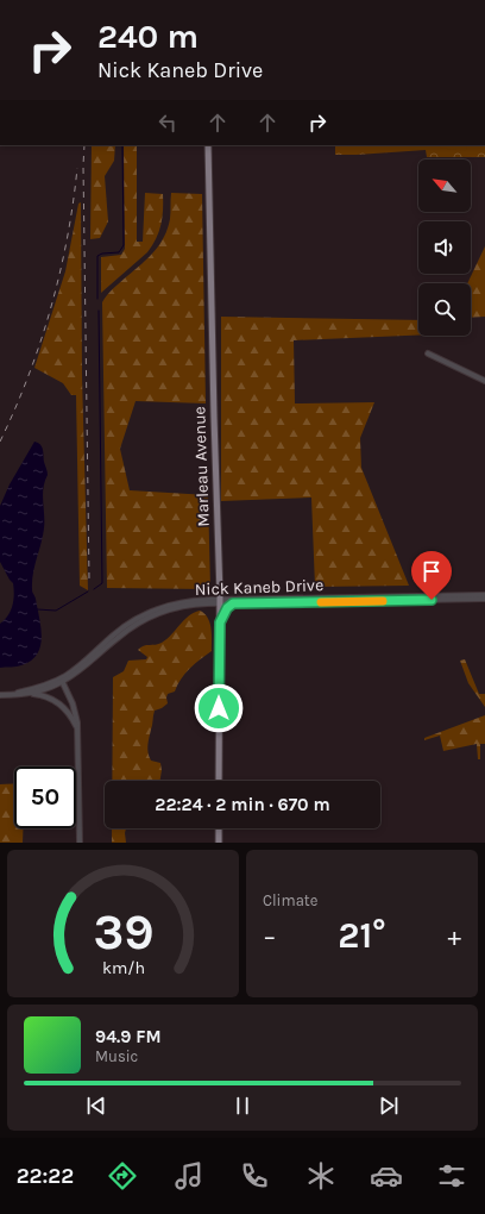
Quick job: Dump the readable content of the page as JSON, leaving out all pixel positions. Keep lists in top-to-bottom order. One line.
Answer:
{"streets":{"main road":["Marleau Avenue"],"street":["Nick Kaneb Drive"]},"crossings":[["Marleau Avenue","Nick Kaneb Drive"]],"north":"top left","page":{"turn":["240 m","Nick Kaneb Drive"],"limit":"50","trip":"22:24 · 2 min · 670 m","tile":"Climate","heat":["−","21°","+"],"song":["94.9 FM","Music"],"tabs":"22:22","gauge":["39","km/h"]}}
